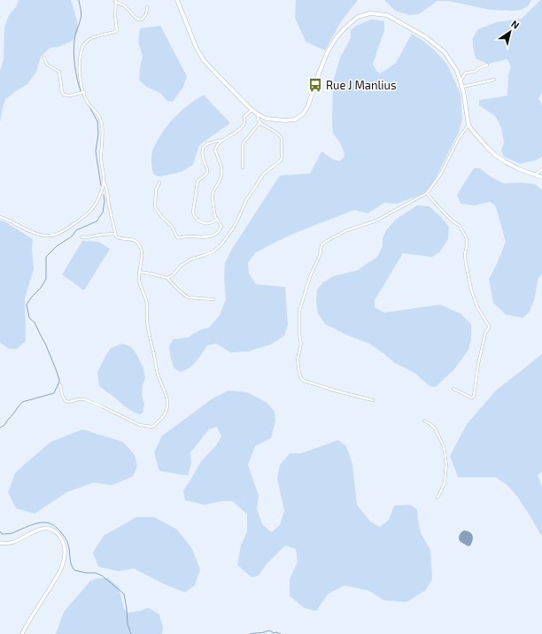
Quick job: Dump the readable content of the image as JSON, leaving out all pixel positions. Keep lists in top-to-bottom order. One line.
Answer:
{"places":{"bus stop":["Rue J Manlius"]},"north":"top right"}
